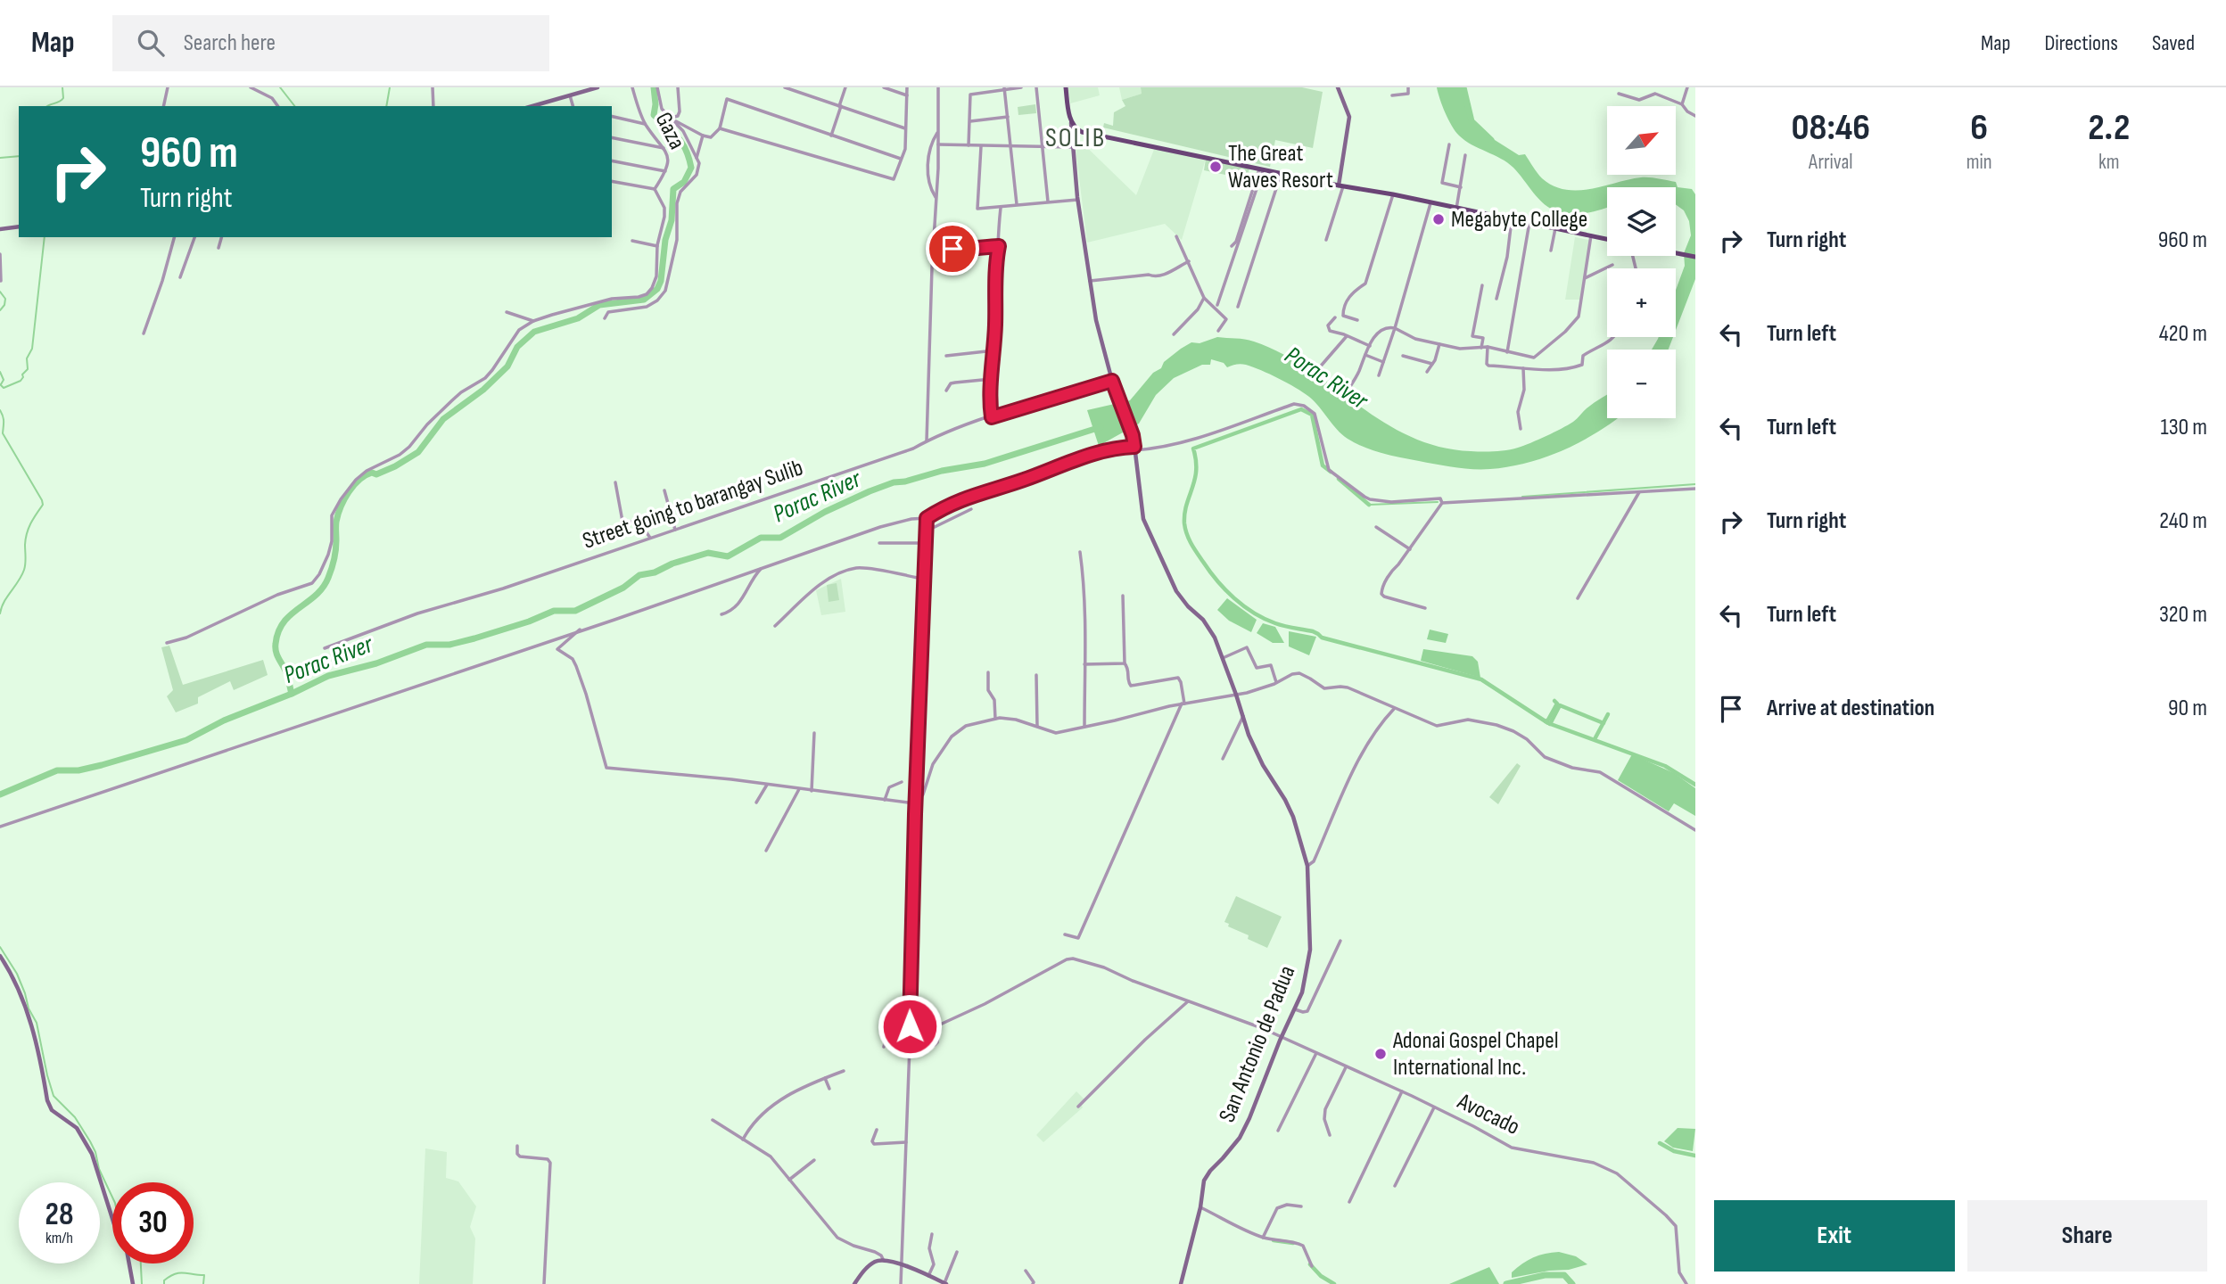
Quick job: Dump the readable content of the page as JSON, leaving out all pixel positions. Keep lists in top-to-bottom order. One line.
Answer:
{"streets":{"street":["Gaza","Street going to barangay Sulib","San Antonio de Padua","Avocado"]},"crossings":[["Street going to barangay Sulib","San Antonio de Padua"],["San Antonio de Padua","Avocado"]],"districts":["SOLIB"],"water":["Porac River"],"places":["The Great Waves Resort","Megabyte College","Adonai Gospel Chapel International Inc."],"north":"top right","page":{"header":"Map","search":"Search here","nav":["Map","Directions","Saved"],"eta":["08:46","Arrival","6","min","2.2","km"],"map_buttons":["+","−"],"turn":["960 m","Turn right"],"list":[{"name":"Turn right","value":"960 m"},{"name":"Turn left","value":"420 m"},{"name":"Turn left","value":"130 m"},{"name":"Turn right","value":"240 m"},{"name":"Turn left","value":"320 m"},{"name":"Arrive at destination","value":"90 m"}],"speed":"28 km/h","limit":"30","buttons":["Exit","Share"]}}
